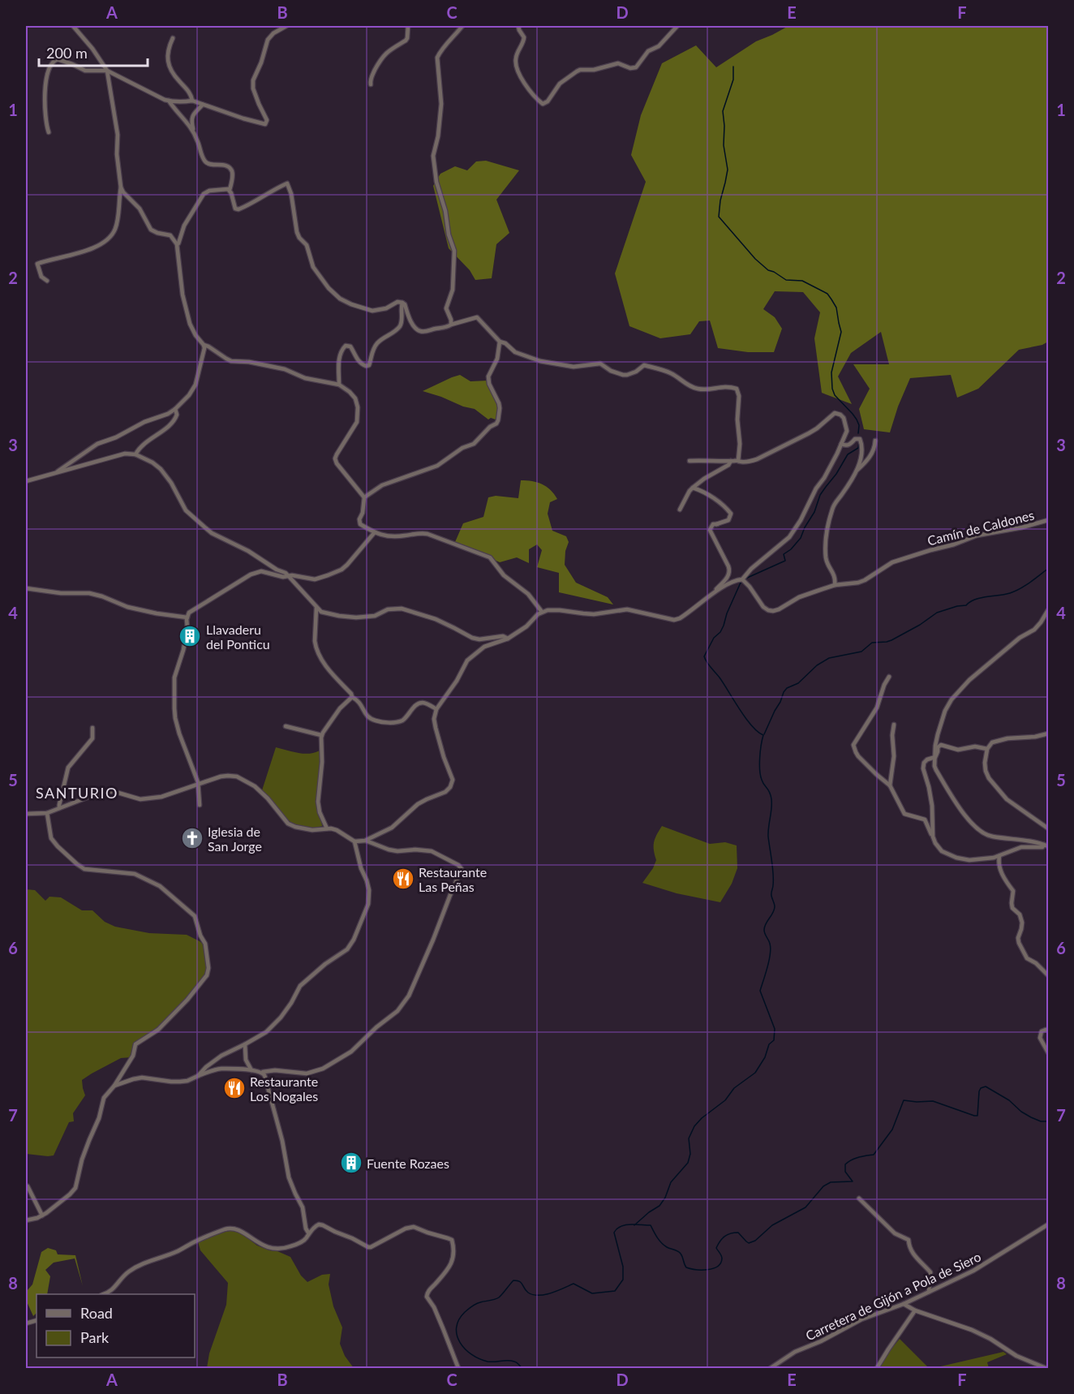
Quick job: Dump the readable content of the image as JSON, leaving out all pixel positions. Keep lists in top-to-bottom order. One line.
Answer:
{"streets":{"street":["Camín de Caldones","Carretera de Gijón a Pola de Siero"]},"districts":["SANTURIO"],"places":{"building":["Llavaderu del Ponticu","Fuente Rozaes"],"church":["Iglesia de San Jorge"],"restaurant":["Restaurante Las Peñas","Restaurante Los Nogales"]},"legend":["Road","Park"],"scale_bar":"200 m","grid":{"columns":["A","B","C","D","E","F"],"rows":["1","2","3","4","5","6","7","8"]}}
